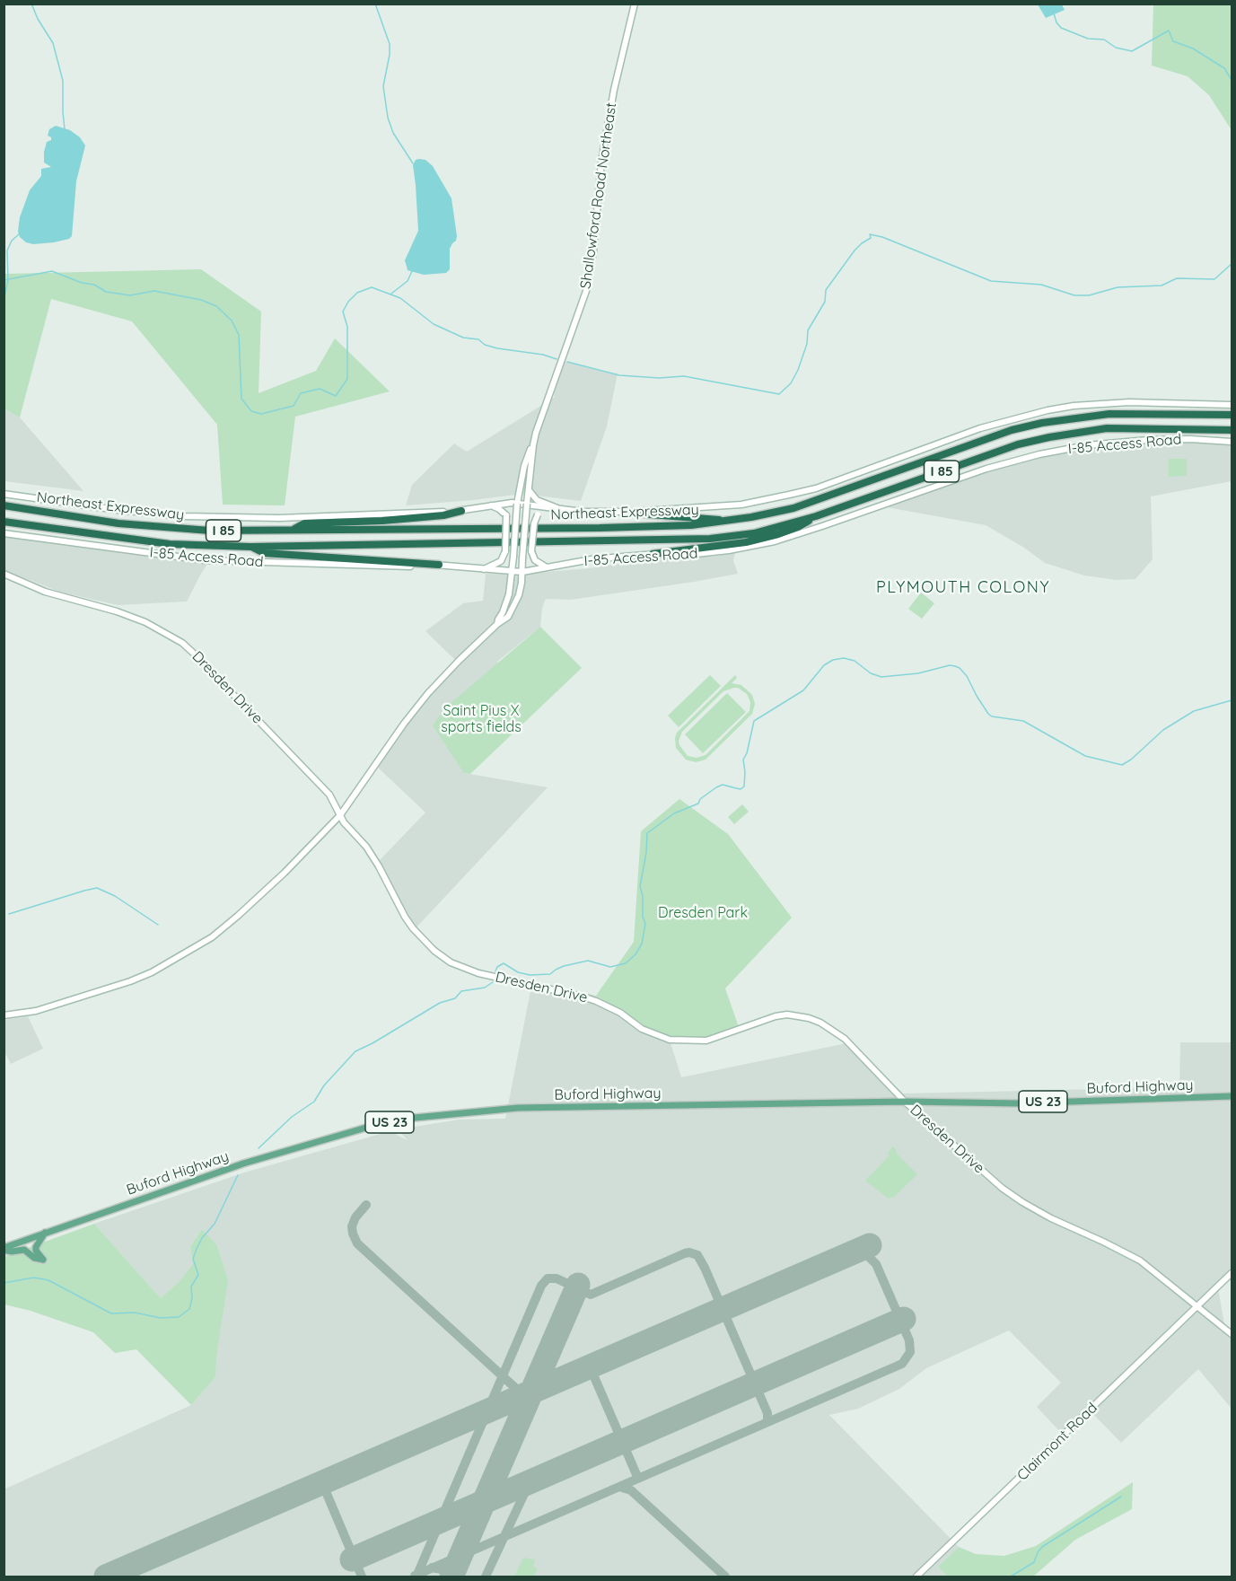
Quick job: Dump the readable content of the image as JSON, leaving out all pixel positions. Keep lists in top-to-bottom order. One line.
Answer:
{"streets":{"highway":["I 85","Northeast Expressway"],"main road":["Shallowford Road Northeast","I-85 Access Road","Dresden Drive","Buford Highway","US 23","Clairmont Road"]},"crossings":[["Shallowford Road Northeast","I-85 Access Road"],["Shallowford Road Northeast","Dresden Drive"],["Dresden Drive","Buford Highway"],["Dresden Drive","Clairmont Road"]],"districts":["PLYMOUTH COLONY"],"parks":["Saint Pius X sports fields","Dresden Park"]}
